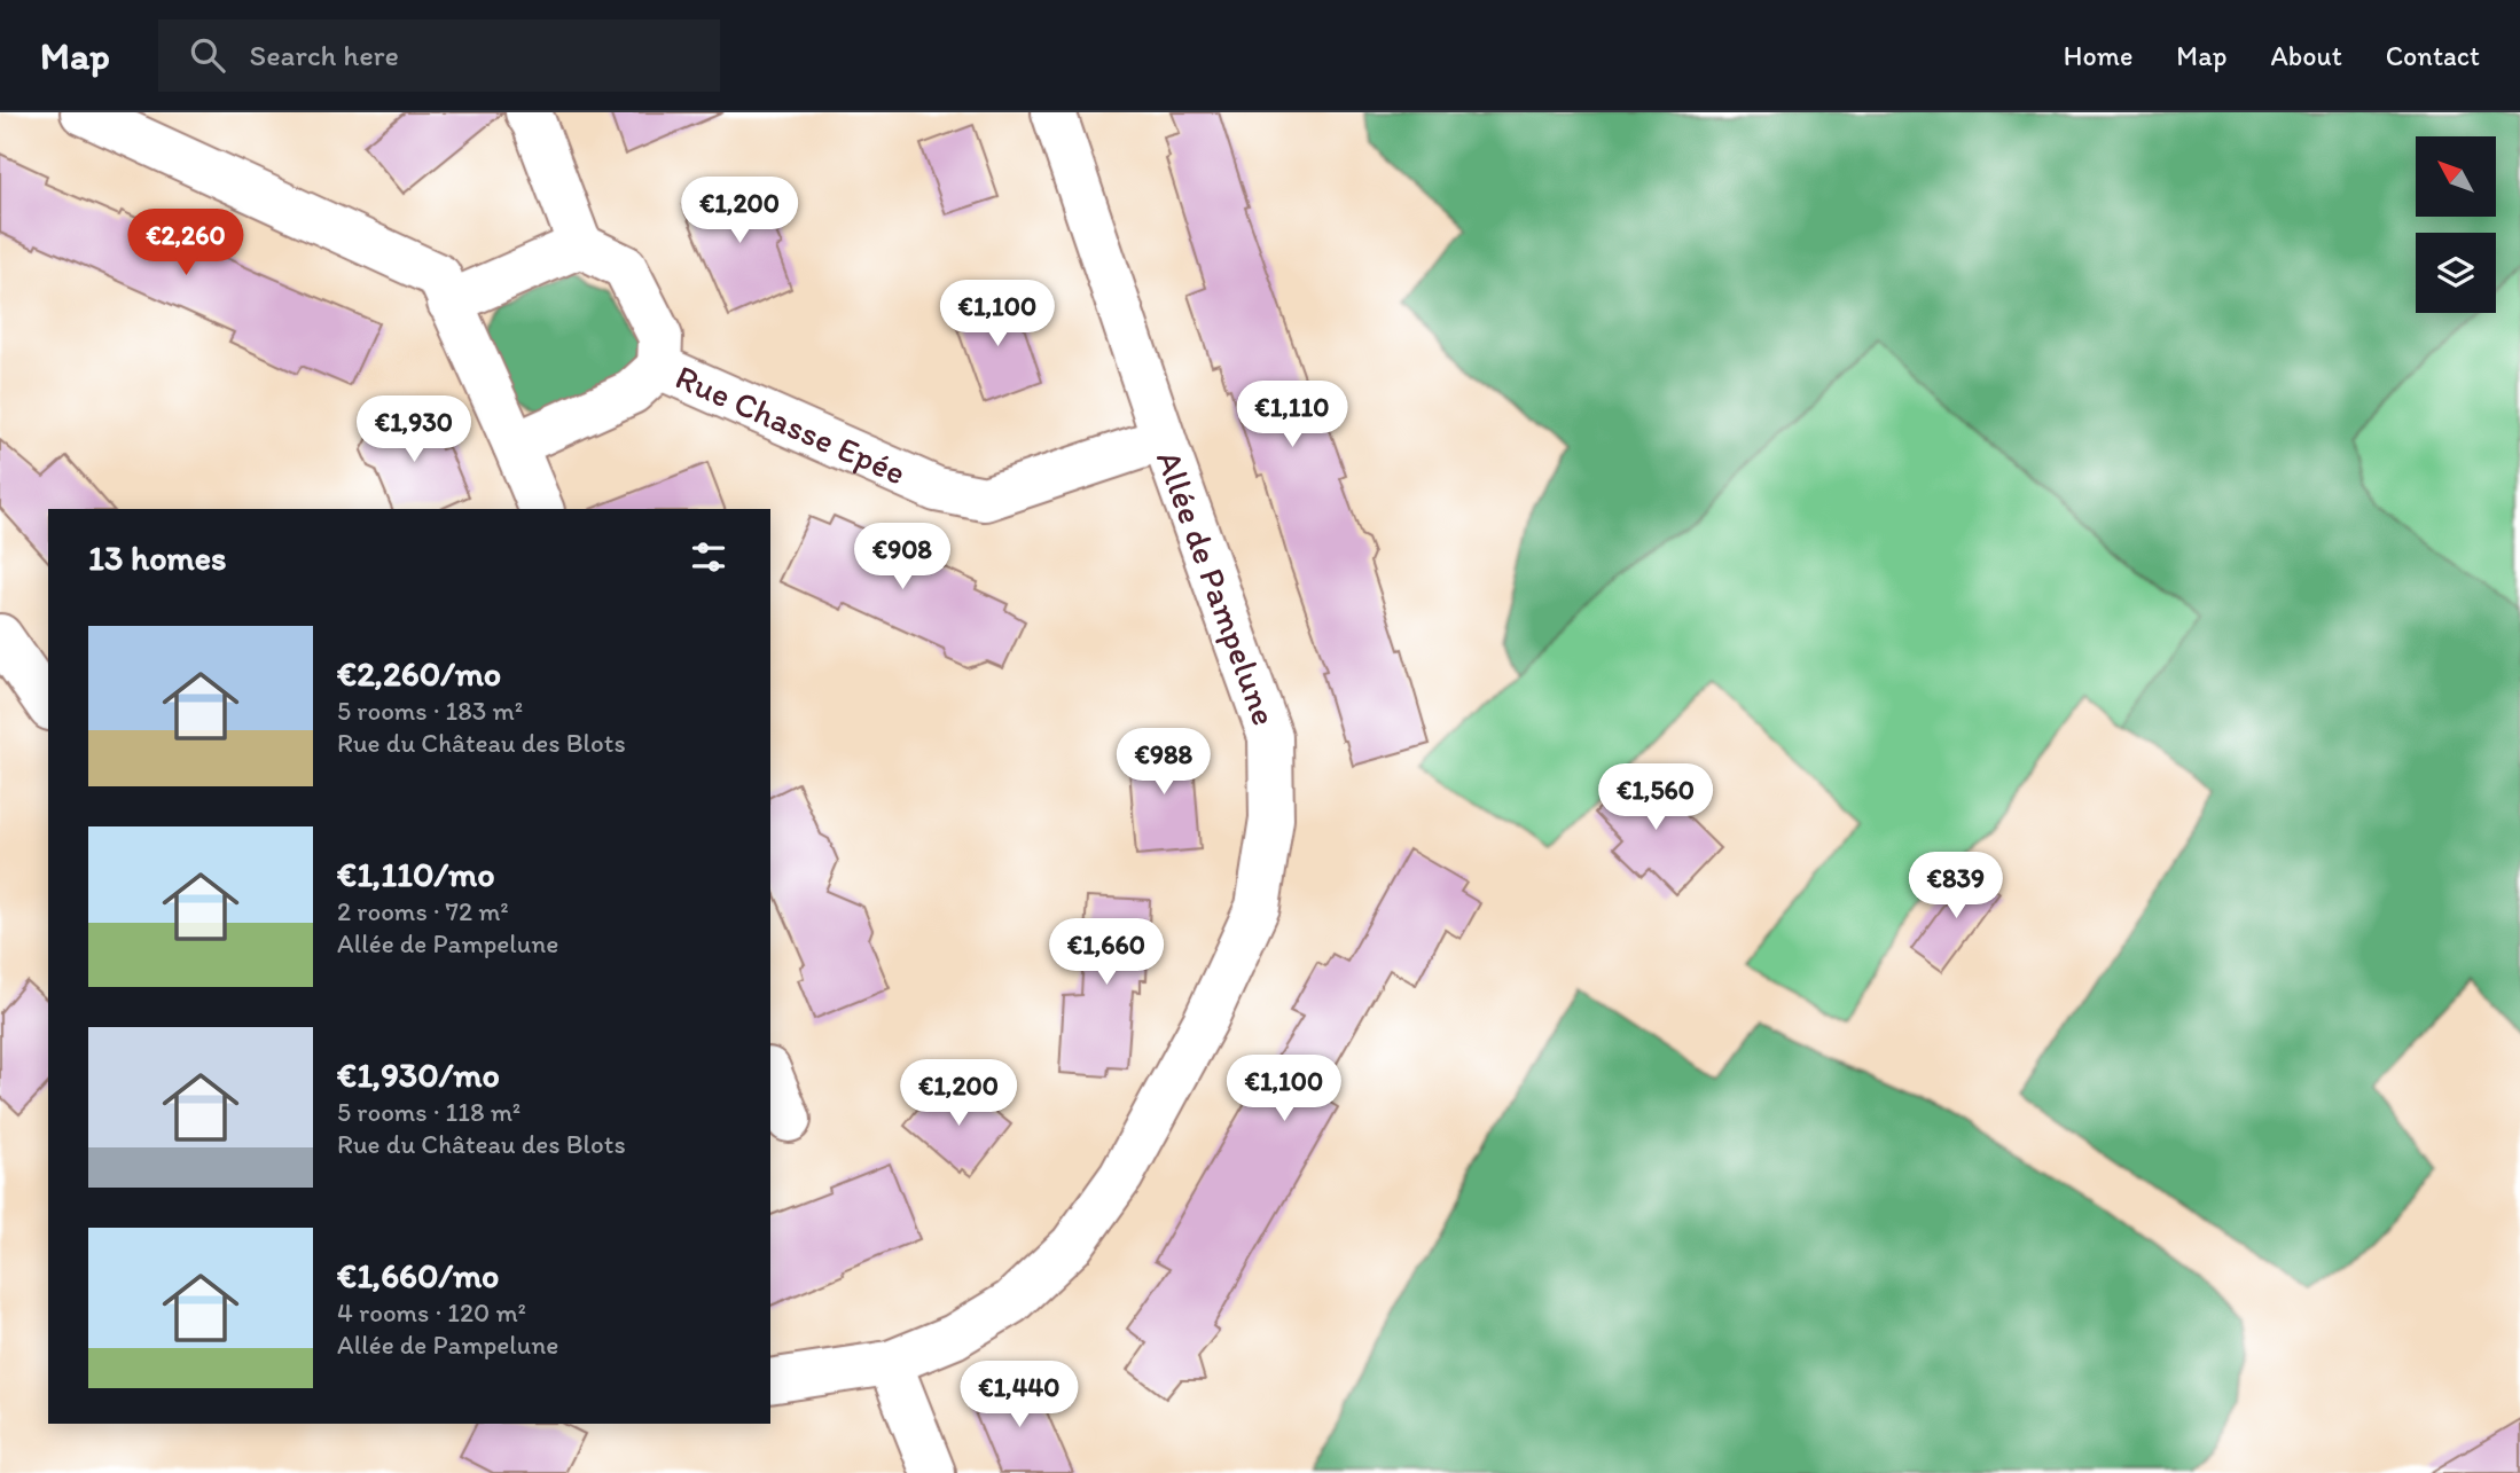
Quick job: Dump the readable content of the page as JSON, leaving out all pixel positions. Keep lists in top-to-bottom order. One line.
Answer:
{"streets":{"street":["Rue Chasse Epée","Allée de Pampelune"]},"crossings":[["Rue Chasse Epée","Allée de Pampelune"]],"north":"top left","page":{"header":"Map","search":"Search here","nav":["Home","Map","About","Contact"],"price":["€1,200","€2,260","€1,100","€1,110","€1,930","€908","€988","€1,560","€839","€1,660","€1,100","€1,200","€1,440"],"heading":"13 homes","list":[{"name":"€2,260/mo","note":"5 rooms · 183 m² · Rue du Château des Blots"},{"name":"€1,110/mo","note":"2 rooms · 72 m² · Allée de Pampelune"},{"name":"€1,930/mo","note":"5 rooms · 118 m² · Rue du Château des Blots"},{"name":"€1,660/mo","note":"4 rooms · 120 m² · Allée de Pampelune"}]}}
